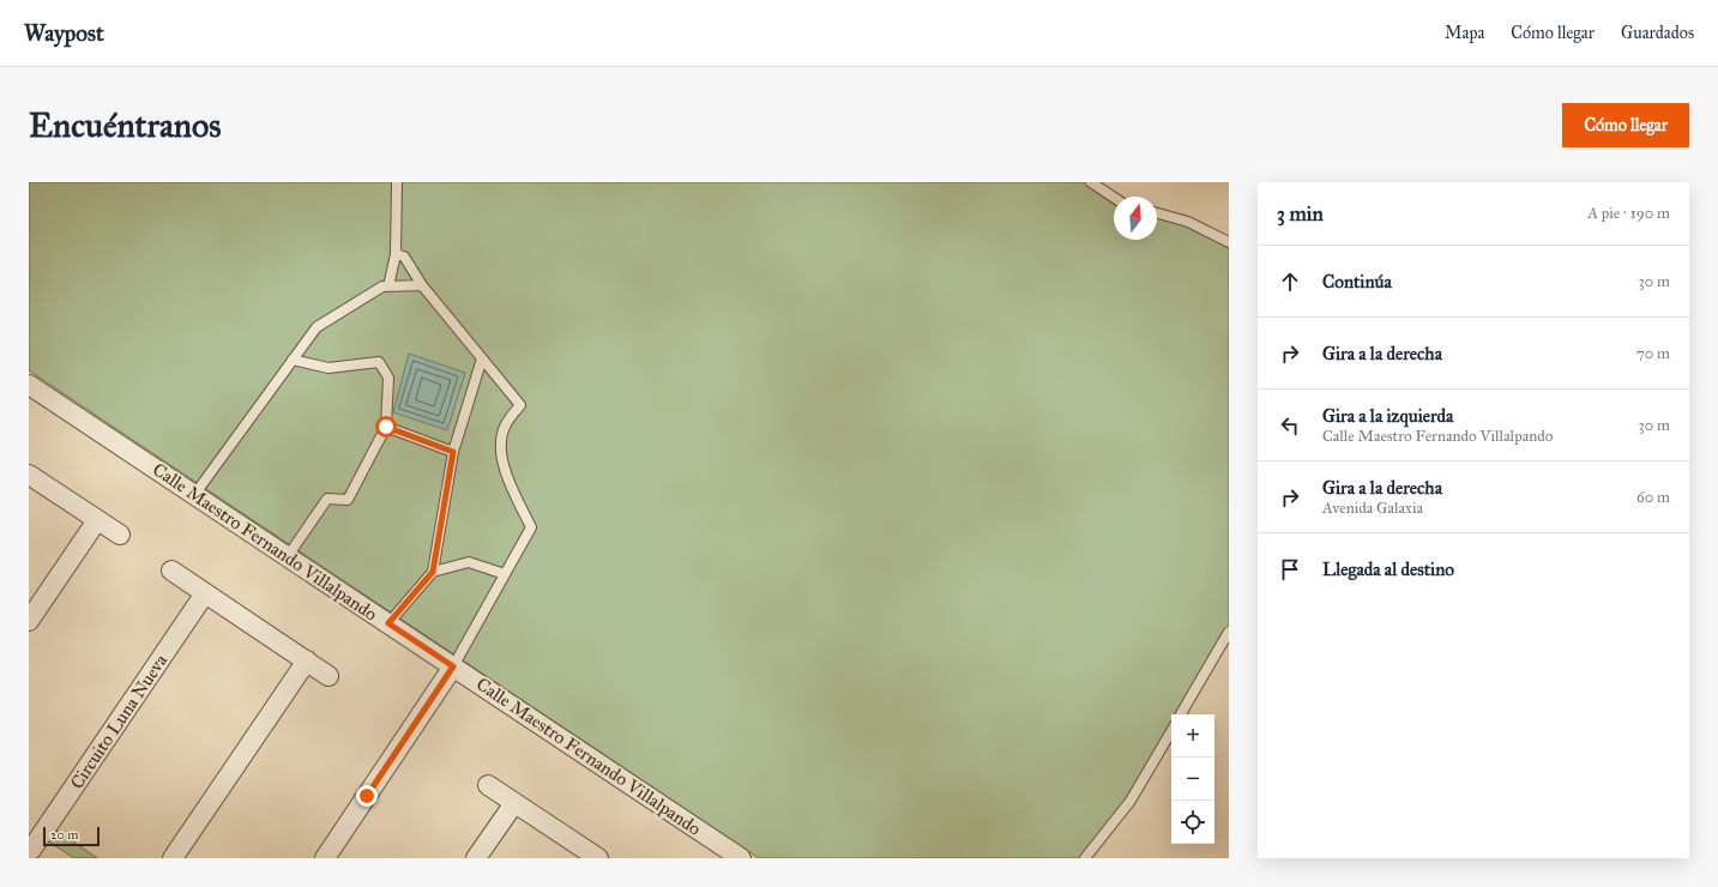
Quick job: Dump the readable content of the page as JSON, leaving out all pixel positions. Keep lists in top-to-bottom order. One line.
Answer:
{"streets":{"street":["Calle Maestro Fernando Villalpando","Circuito Luna Nueva"]},"scale_bar":"20 m","north":"top","page":{"header":"Waypost","nav":["Mapa","Cómo llegar","Guardados"],"buttons":"Cómo llegar","title":"Encuéntranos","heading":["3 min","A pie · 190 m"],"list":[["Continúa","30 m"],["Gira a la derecha","70 m"],["Gira a la izquierda","Calle Maestro Fernando Villalpando","30 m"],["Gira a la derecha","Avenida Galaxia","60 m"],"Llegada al destino"],"map_buttons":["+","−"],"scale":"20 m"}}
